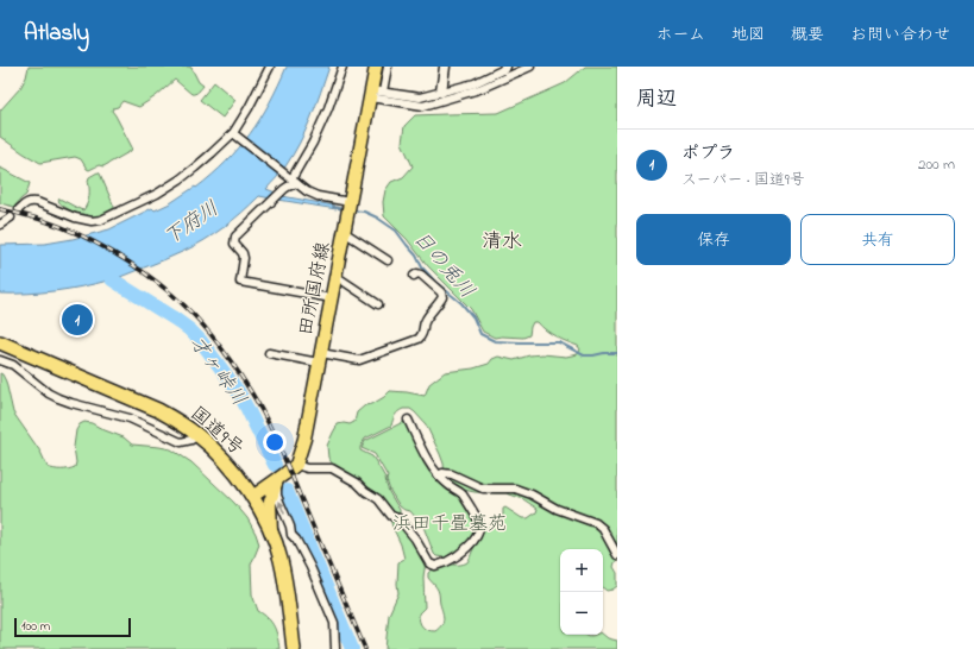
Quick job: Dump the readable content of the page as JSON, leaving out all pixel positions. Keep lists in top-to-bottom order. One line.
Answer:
{"streets":{"highway":["国道9号"],"main road":["田所国府線"]},"districts":["清水"],"water":["下府川","日の兎川","才ヶ峠川"],"parks":["浜田千畳墓苑"],"scale_bar":"100 m","page":{"header":"Atlasly","nav":["ホーム","地図","概要","お問い合わせ"],"heading":"周辺","list":[{"mark":"1","name":"ポプラ","note":"スーパー · 国道9号","value":"200 m"}],"buttons":["保存","共有"],"pins":"1","map_buttons":["+","−"],"scale":"100 m"}}
